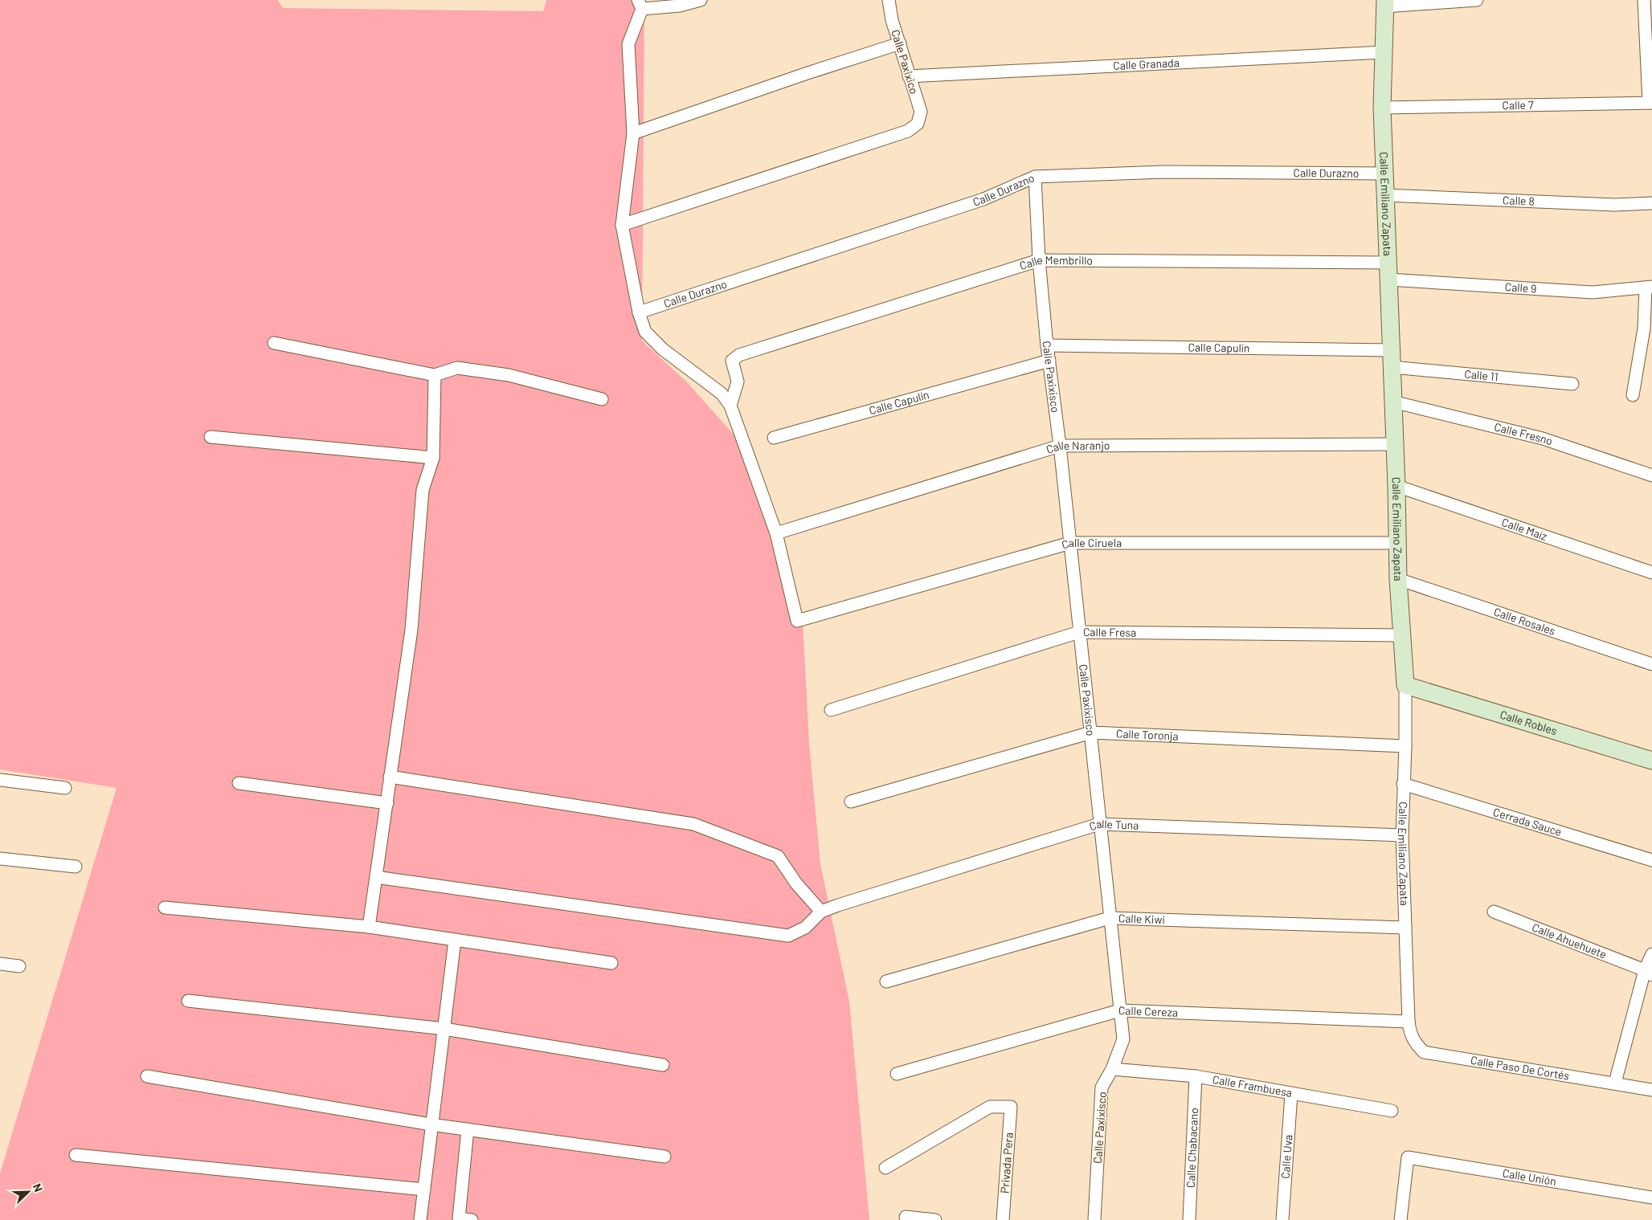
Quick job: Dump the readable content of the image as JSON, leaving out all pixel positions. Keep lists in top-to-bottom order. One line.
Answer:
{"streets":{"main road":["Calle Emiliano Zapata","Calle Robles"],"street":["Calle Paxixico","Calle Granada","Calle 7","Calle Durazno","Calle 8","Calle Membrillo","Calle 9","Calle Capulín","Calle 11","Calle Paxixisco","Calle Fresno","Calle Naranjo","Calle Maíz","Calle Ciruela","Calle Rosales","Calle Fresa","Calle Toronja","Cerrada Sauce","Calle Tuna","Calle Kiwi","Calle Ahuehuete","Calle Cereza","Calle Paso De Cortés","Calle Frambuesa","Calle Chabacano","Calle Uva","Privada Pera","Calle Unión"]},"crossings":[["Calle Paxixico","Calle Granada"],["Calle Granada","Calle Emiliano Zapata"],["Calle 7","Calle Emiliano Zapata"],["Calle Durazno","Calle Emiliano Zapata"],["Calle Durazno","Calle Paxixisco"],["Calle 8","Calle Emiliano Zapata"],["Calle Emiliano Zapata","Calle Membrillo"],["Calle Emiliano Zapata","Calle 9"],["Calle Emiliano Zapata","Calle Capulín"],["Calle Emiliano Zapata","Calle 11"],["Calle Emiliano Zapata","Calle Fresno"],["Calle Emiliano Zapata","Calle Naranjo"],["Calle Emiliano Zapata","Calle Maíz"],["Calle Emiliano Zapata","Calle Ciruela"],["Calle Emiliano Zapata","Calle Rosales"],["Calle Emiliano Zapata","Calle Fresa"],["Calle Emiliano Zapata","Calle Robles"],["Calle Emiliano Zapata","Calle Toronja"],["Calle Emiliano Zapata","Cerrada Sauce"],["Calle Emiliano Zapata","Calle Tuna"],["Calle Emiliano Zapata","Calle Kiwi"],["Calle Emiliano Zapata","Calle Cereza"],["Calle Emiliano Zapata","Calle Paso De Cortés"],["Calle Membrillo","Calle 9"],["Calle Membrillo","Calle Paxixisco"],["Calle Capulín","Calle 11"],["Calle Capulín","Calle Paxixisco"],["Calle Paxixisco","Calle Naranjo"],["Calle Paxixisco","Calle Ciruela"],["Calle Paxixisco","Calle Fresa"],["Calle Paxixisco","Calle Toronja"],["Calle Paxixisco","Calle Tuna"],["Calle Paxixisco","Calle Kiwi"],["Calle Paxixisco","Calle Cereza"],["Calle Paxixisco","Calle Frambuesa"],["Calle Naranjo","Calle Ciruela"],["Calle Frambuesa","Calle Chabacano"],["Calle Frambuesa","Calle Uva"]],"north":"top right"}
